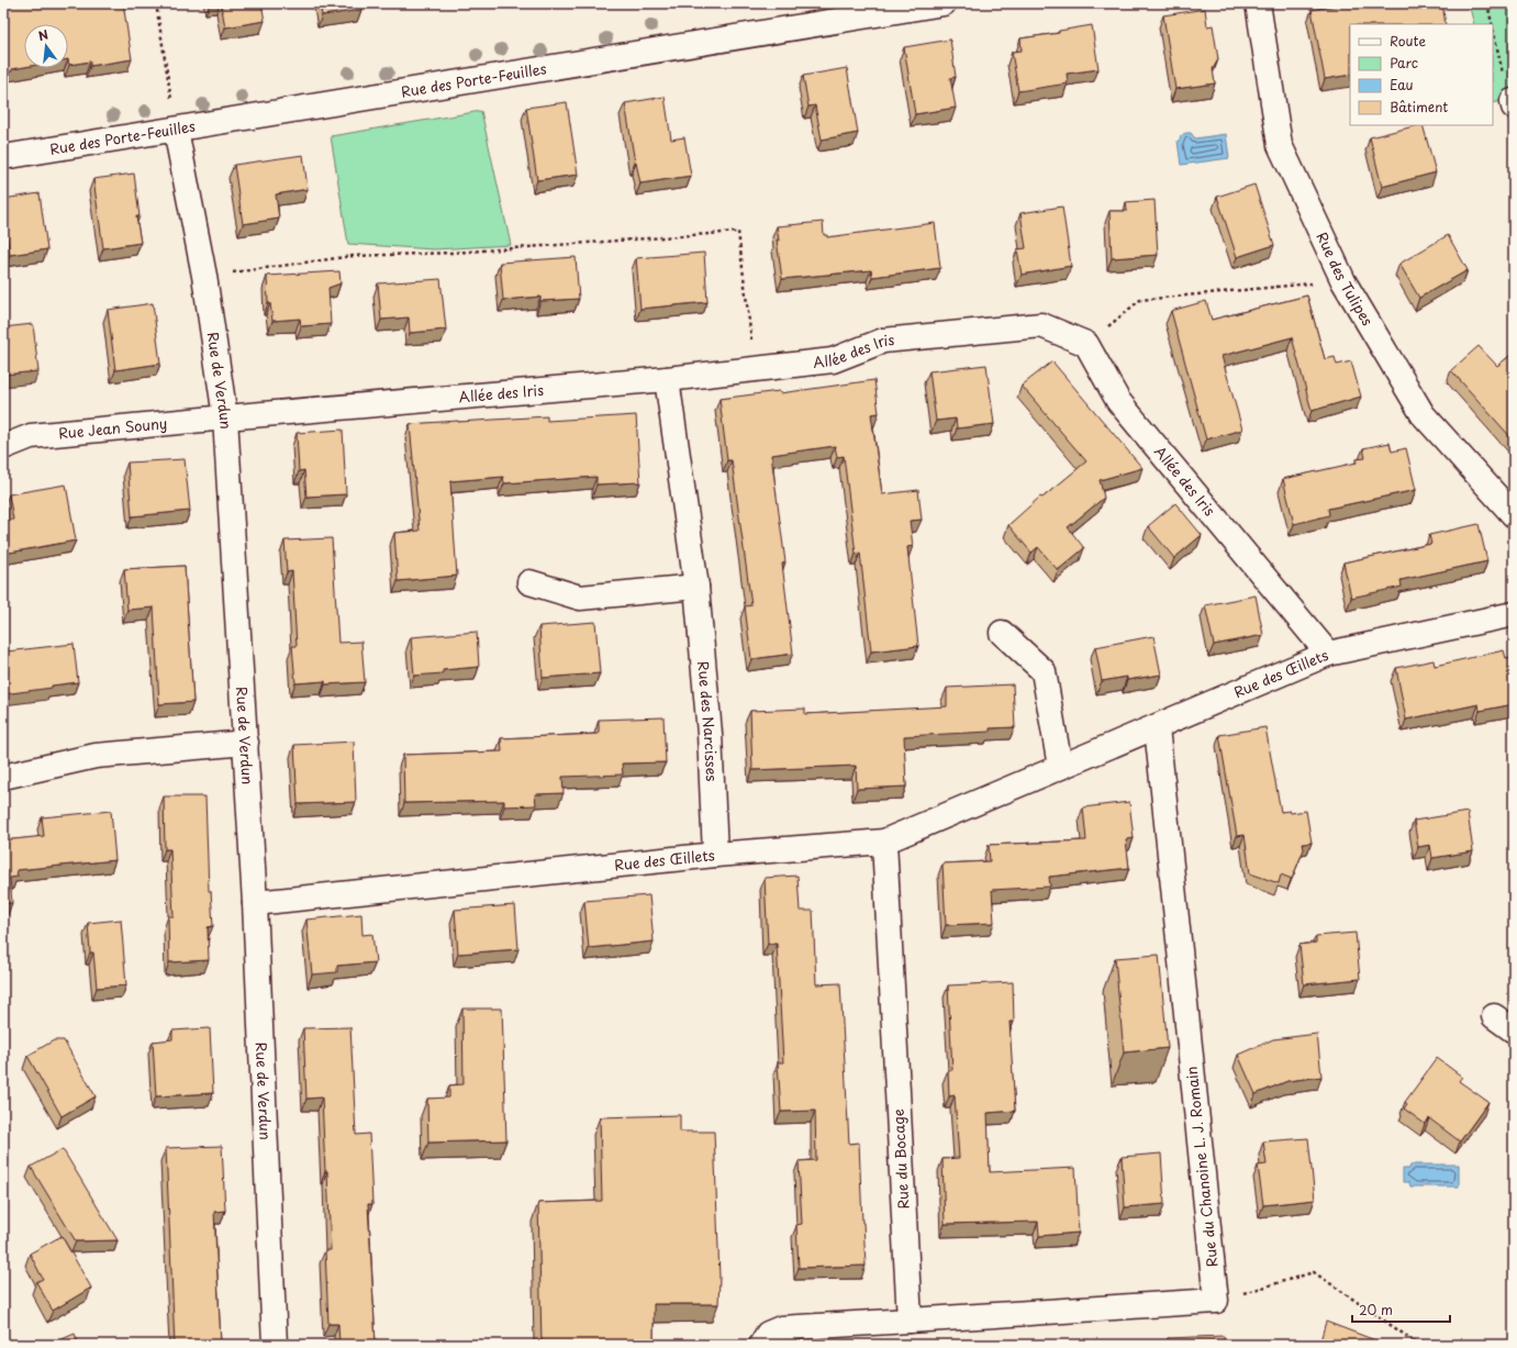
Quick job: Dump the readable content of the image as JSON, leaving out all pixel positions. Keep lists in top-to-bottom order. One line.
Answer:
{"streets":{"street":["Rue des Porte-Feuilles","Rue des Tulipes","Allée des Iris","Rue de Verdun","Rue Jean Souny","Rue des Œillets","Rue des Narcisses","Rue du Bocage","Rue du Chanoine L. J. Romain"]},"crossings":[["Rue des Porte-Feuilles","Rue de Verdun"],["Allée des Iris","Rue de Verdun"],["Allée des Iris","Rue Jean Souny"],["Allée des Iris","Rue des Œillets"],["Allée des Iris","Rue des Narcisses"],["Rue de Verdun","Rue Jean Souny"],["Rue de Verdun","Rue des Œillets"],["Rue des Œillets","Rue des Narcisses"],["Rue des Œillets","Rue du Bocage"],["Rue des Œillets","Rue du Chanoine L. J. Romain"]],"legend":["Route","Parc","Eau","Bâtiment"],"scale_bar":"20 m","north":"top"}
